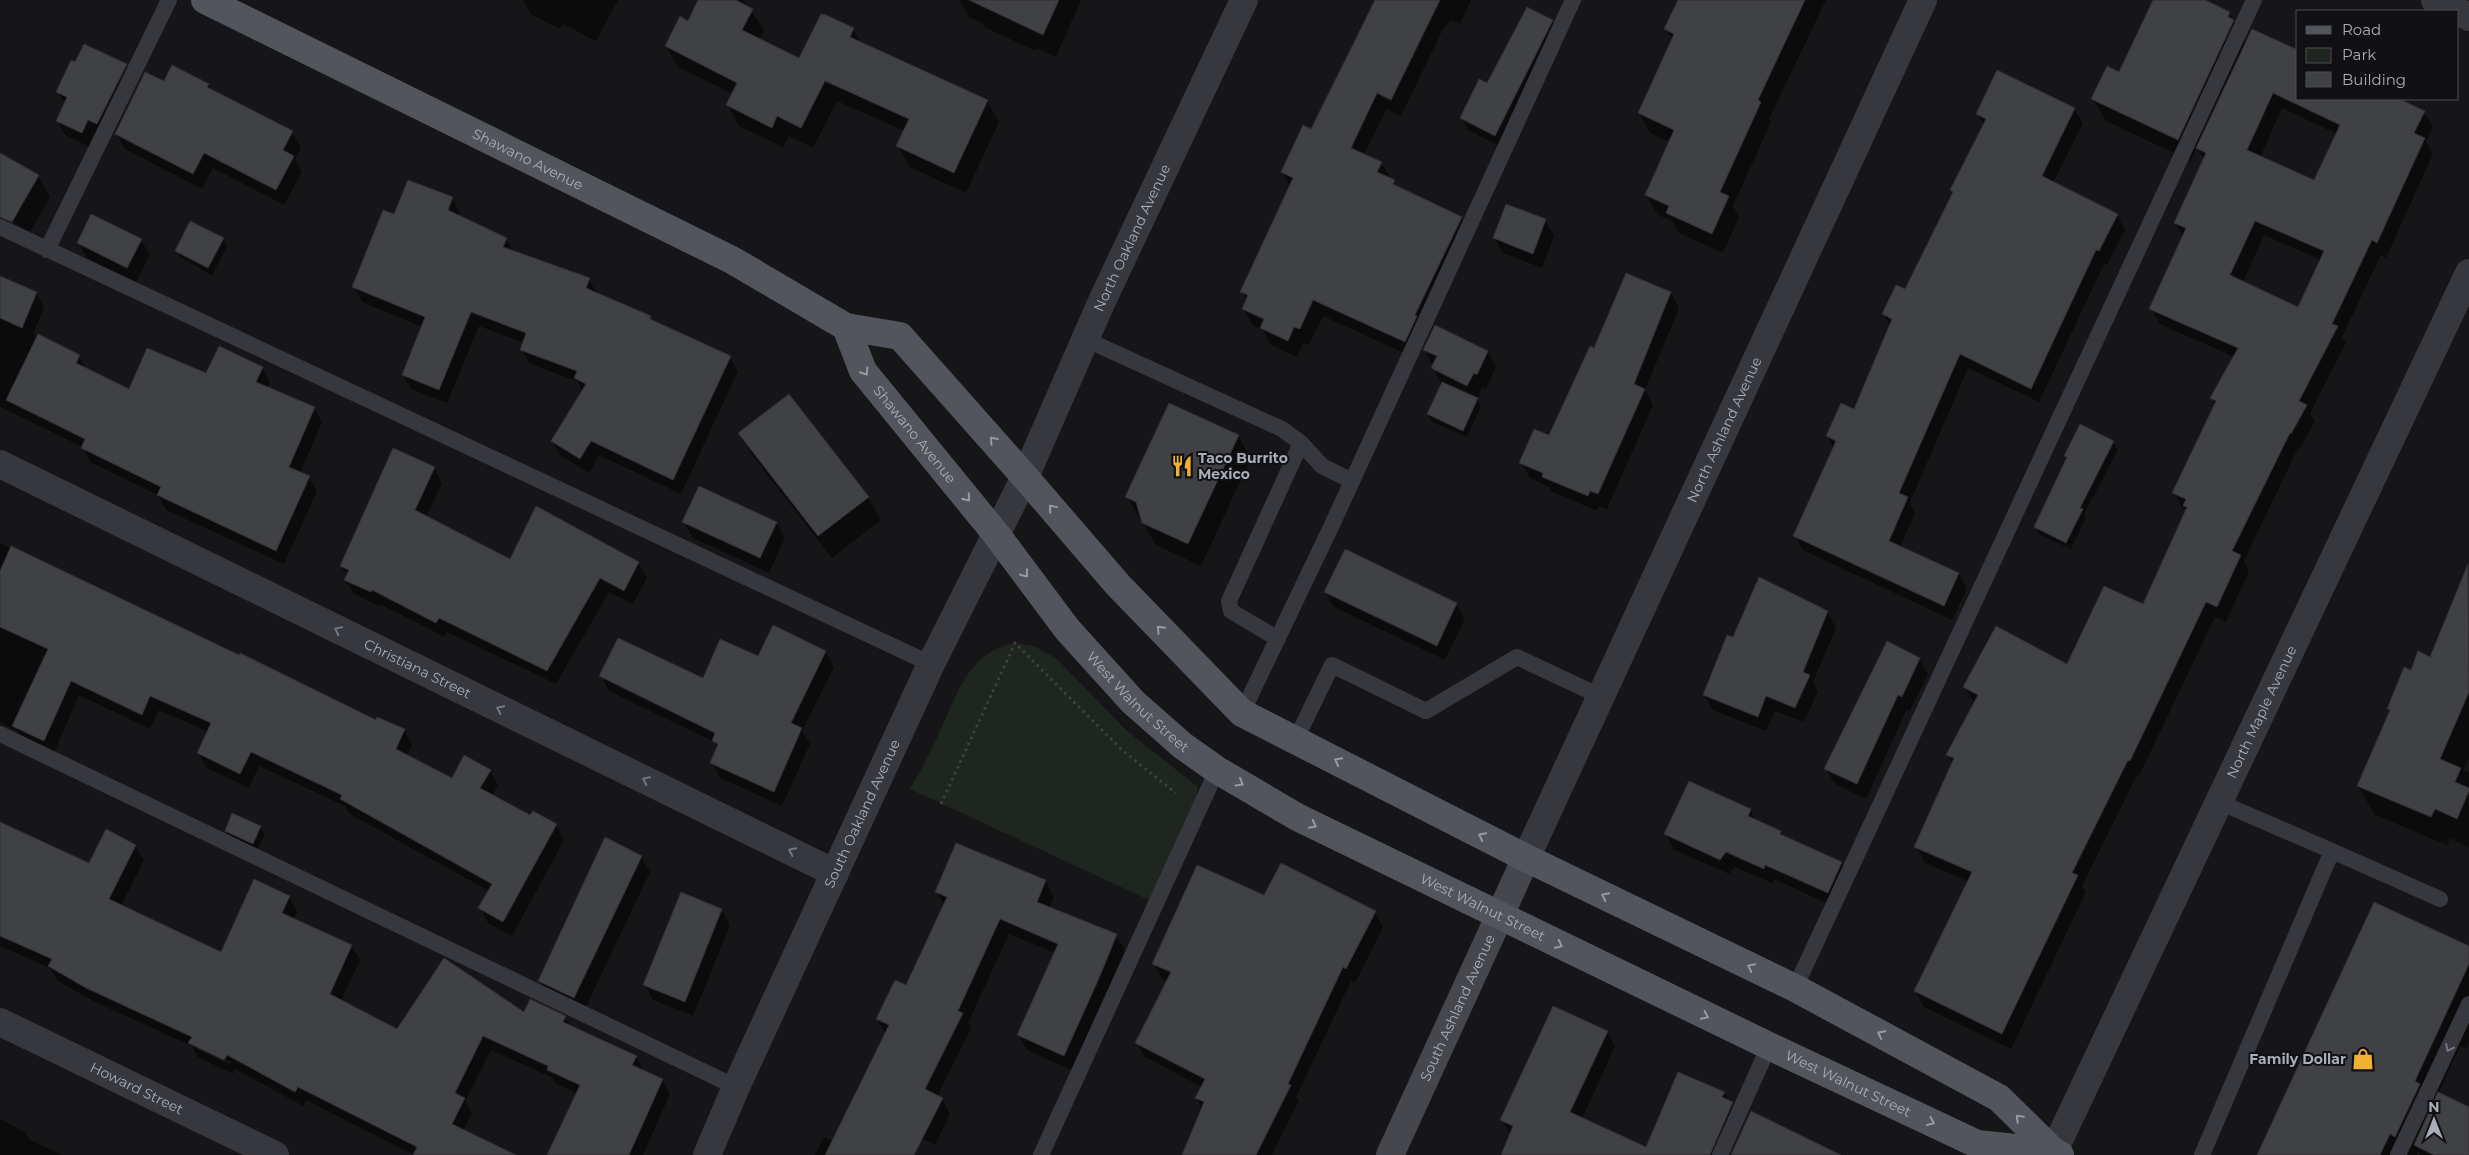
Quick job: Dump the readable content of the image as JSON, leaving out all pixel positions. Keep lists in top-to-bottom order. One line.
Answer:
{"streets":{"main road":["Shawano Avenue","West Walnut Street","South Ashland Avenue"],"street":["North Oakland Avenue","North Ashland Avenue","Christiana Street","North Maple Avenue","South Oakland Avenue","Howard Street"]},"crossings":[["Shawano Avenue","North Oakland Avenue"],["Shawano Avenue","West Walnut Street"],["Shawano Avenue","South Oakland Avenue"],["North Oakland Avenue","South Oakland Avenue"],["North Ashland Avenue","South Ashland Avenue"],["Christiana Street","South Oakland Avenue"],["West Walnut Street","North Maple Avenue"],["West Walnut Street","South Oakland Avenue"],["West Walnut Street","South Ashland Avenue"]],"one_way":["Christiana Street"],"places":{"restaurant":["Taco Burrito Mexico"],"shop":["Family Dollar"]},"legend":["Road","Park","Building"],"north":"top"}
